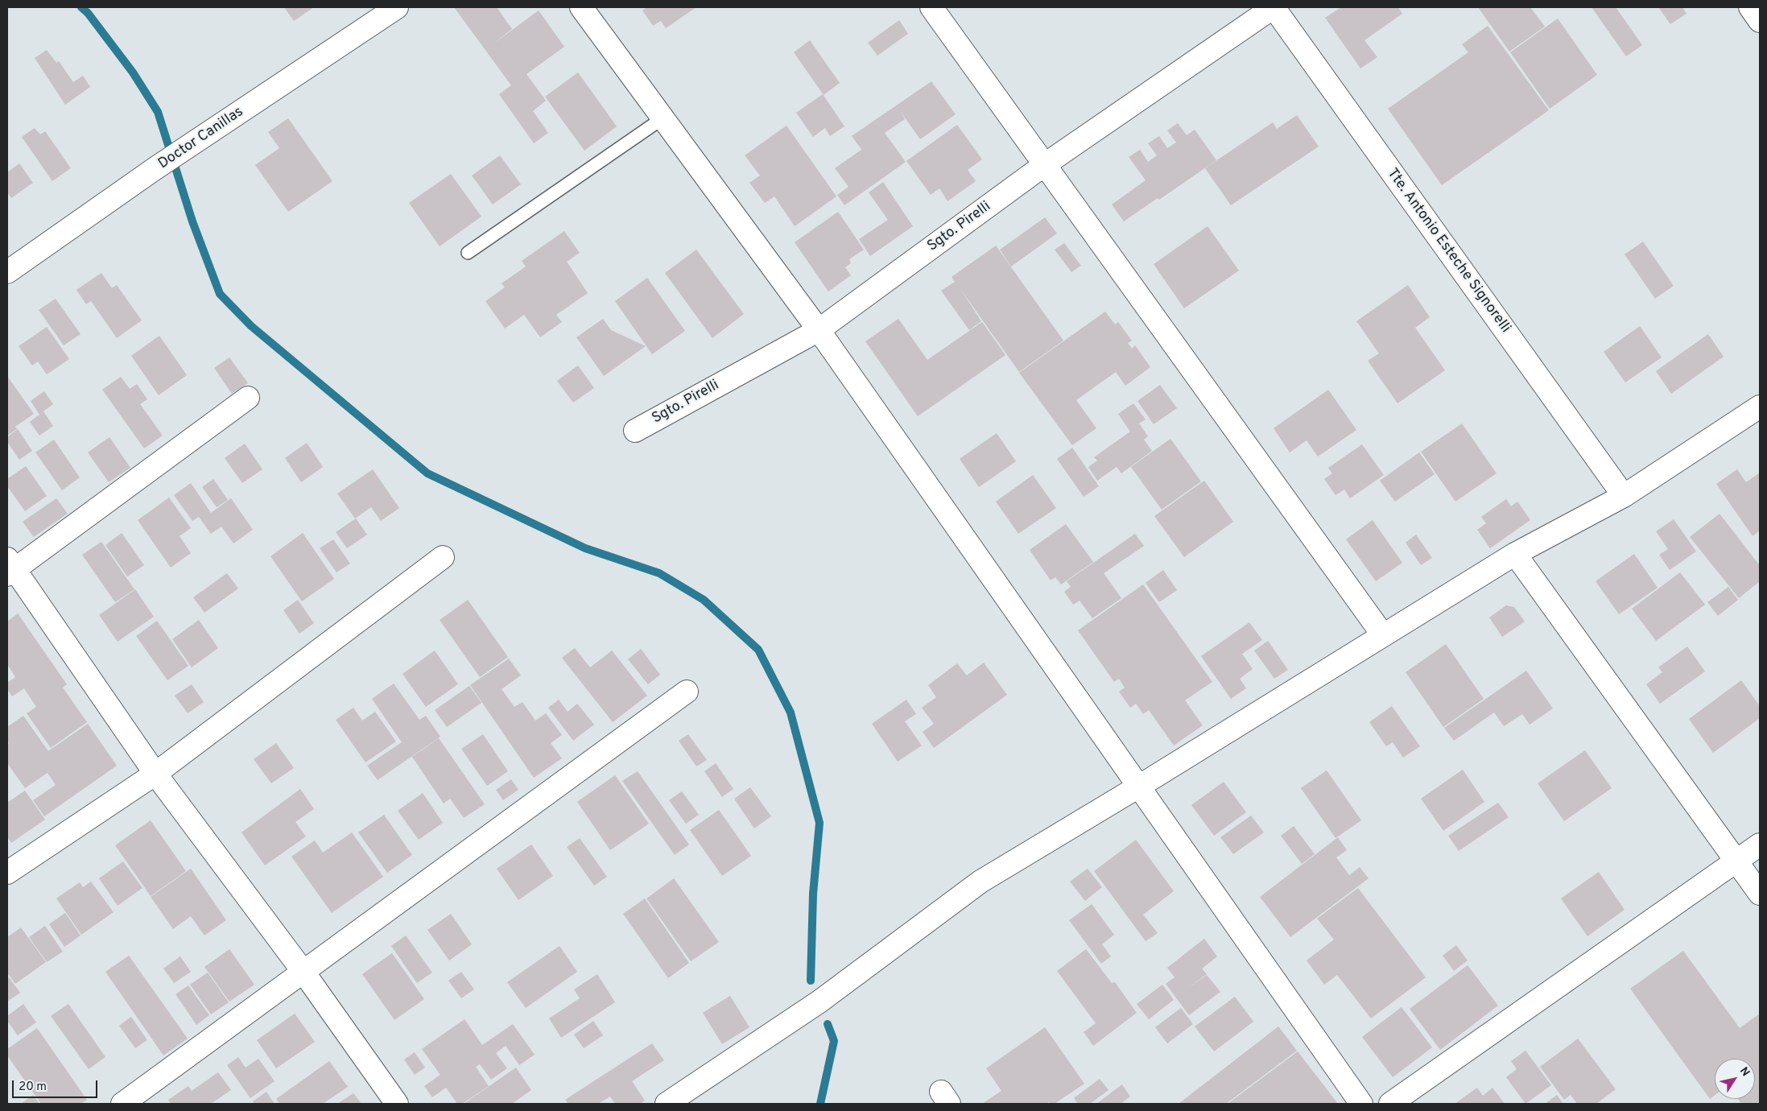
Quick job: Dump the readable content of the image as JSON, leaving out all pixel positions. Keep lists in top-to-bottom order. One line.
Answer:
{"streets":{"street":["Doctor Canillas","Sgto. Pirelli","Tte. Antonio Esteche Signorelli"]},"crossings":[["Sgto. Pirelli","Tte. Antonio Esteche Signorelli"]],"scale_bar":"20 m","north":"top right"}
